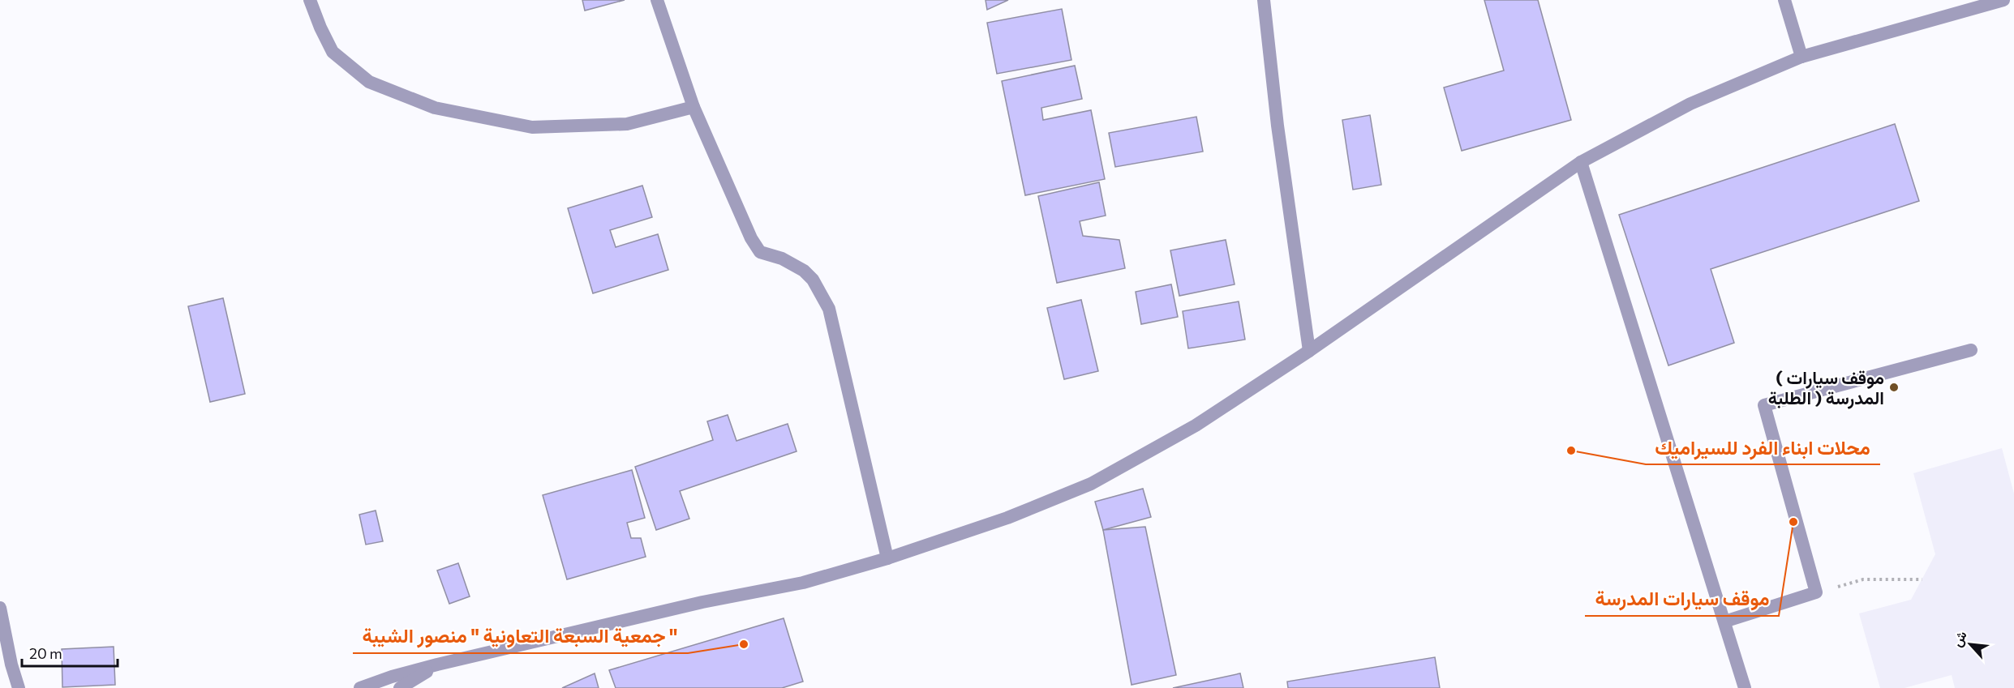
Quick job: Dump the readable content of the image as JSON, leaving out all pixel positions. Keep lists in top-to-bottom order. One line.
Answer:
{"places":["( موقف سيارات المدرسة ( الطلبة","محلات ابناء الفرد للسيراميك","موقف سيارات المدرسة","جمعية السبعة التعاونية \" منصور الشيبة \""],"scale_bar":"20 m","north":"top left"}
